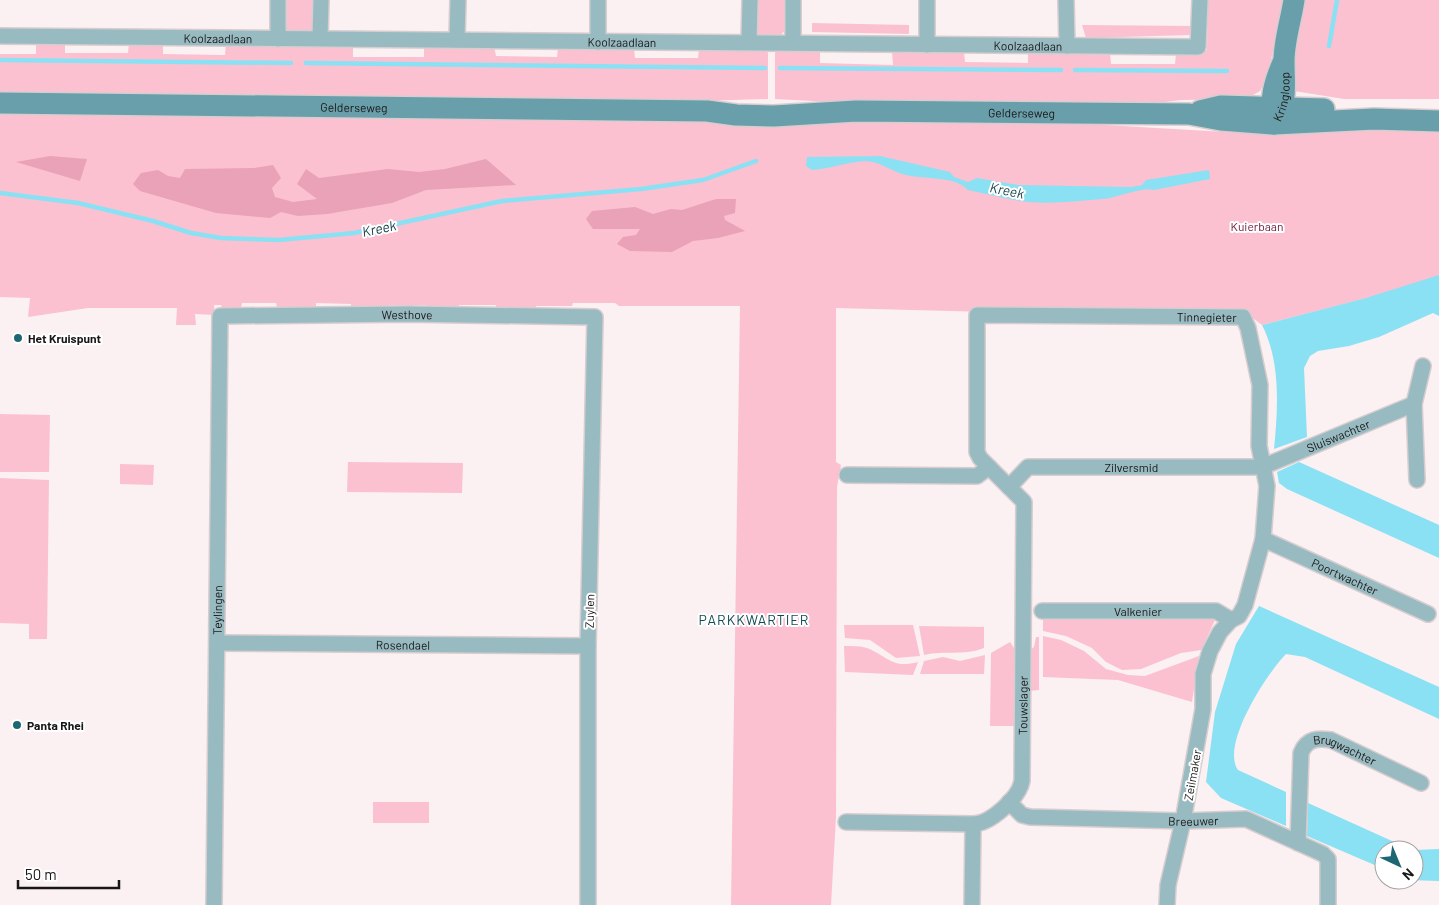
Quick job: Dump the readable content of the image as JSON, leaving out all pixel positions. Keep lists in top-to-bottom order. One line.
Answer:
{"streets":{"street":["Koolzaadlaan","Kringloop","Gelderseweg","Westhove","Tinnegieter","Sluiswachter","Zilversmid","Poortwachter","Teylingen","Zuylen","Valkenier","Rosendael","Touwslager","Brugwachter","Zeilmaker","Breeuwer"]},"crossings":[["Kringloop","Gelderseweg"],["Westhove","Teylingen"],["Westhove","Zuylen"],["Tinnegieter","Sluiswachter"],["Tinnegieter","Zilversmid"],["Tinnegieter","Poortwachter"],["Tinnegieter","Valkenier"],["Tinnegieter","Touwslager"],["Tinnegieter","Zeilmaker"],["Sluiswachter","Zilversmid"],["Zilversmid","Touwslager"],["Teylingen","Rosendael"],["Zuylen","Rosendael"],["Touwslager","Breeuwer"],["Brugwachter","Breeuwer"],["Zeilmaker","Breeuwer"]],"districts":["PARKKWARTIER"],"water":["Kreek"],"parks":["Kuierbaan"],"places":["Het Kruispunt","Panta Rhei"],"scale_bar":"50 m","north":"bottom right"}
